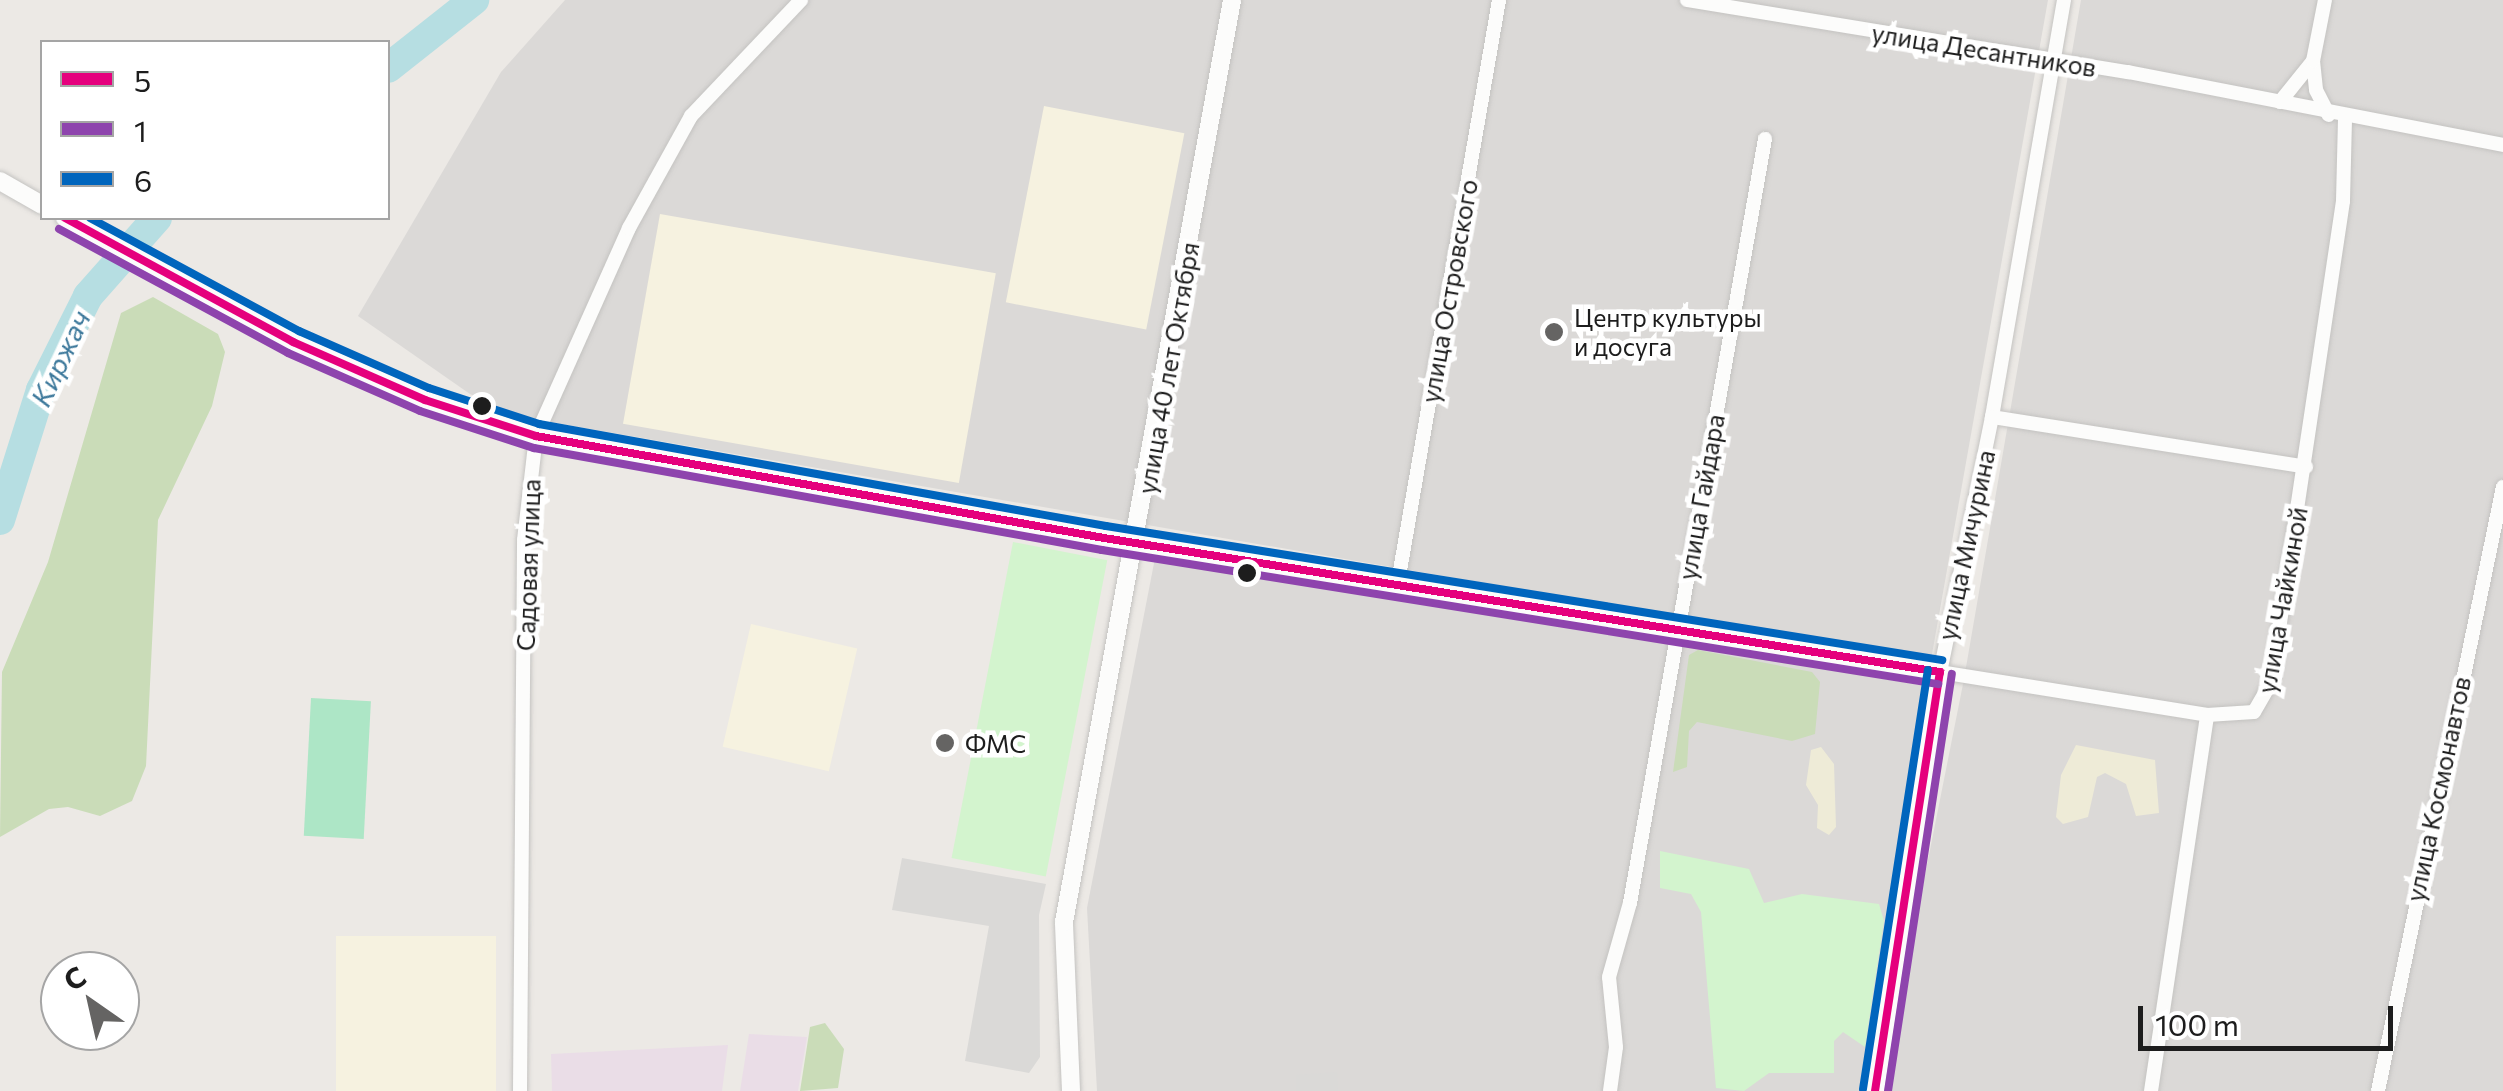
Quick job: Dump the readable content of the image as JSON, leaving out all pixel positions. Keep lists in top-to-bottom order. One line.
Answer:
{"streets":{"street":["улица Десантников","улица Островского","улица 40 лет Октября","улица Гайдара","улица Мичурина","Садовая улица","улица Чайкиной","улица Космонавтов"]},"crossings":[["улица Десантников","улица Мичурина"],["улица Десантников","улица Чайкиной"],["улица Мичурина","улица Чайкиной"]],"water":["Киржач"],"places":["Центр культуры и досуга","ФМС"],"lines":["transit line 5","transit line 6","transit line 1"],"legend":["5","1","6"],"scale_bar":"100 m","north":"top left"}
